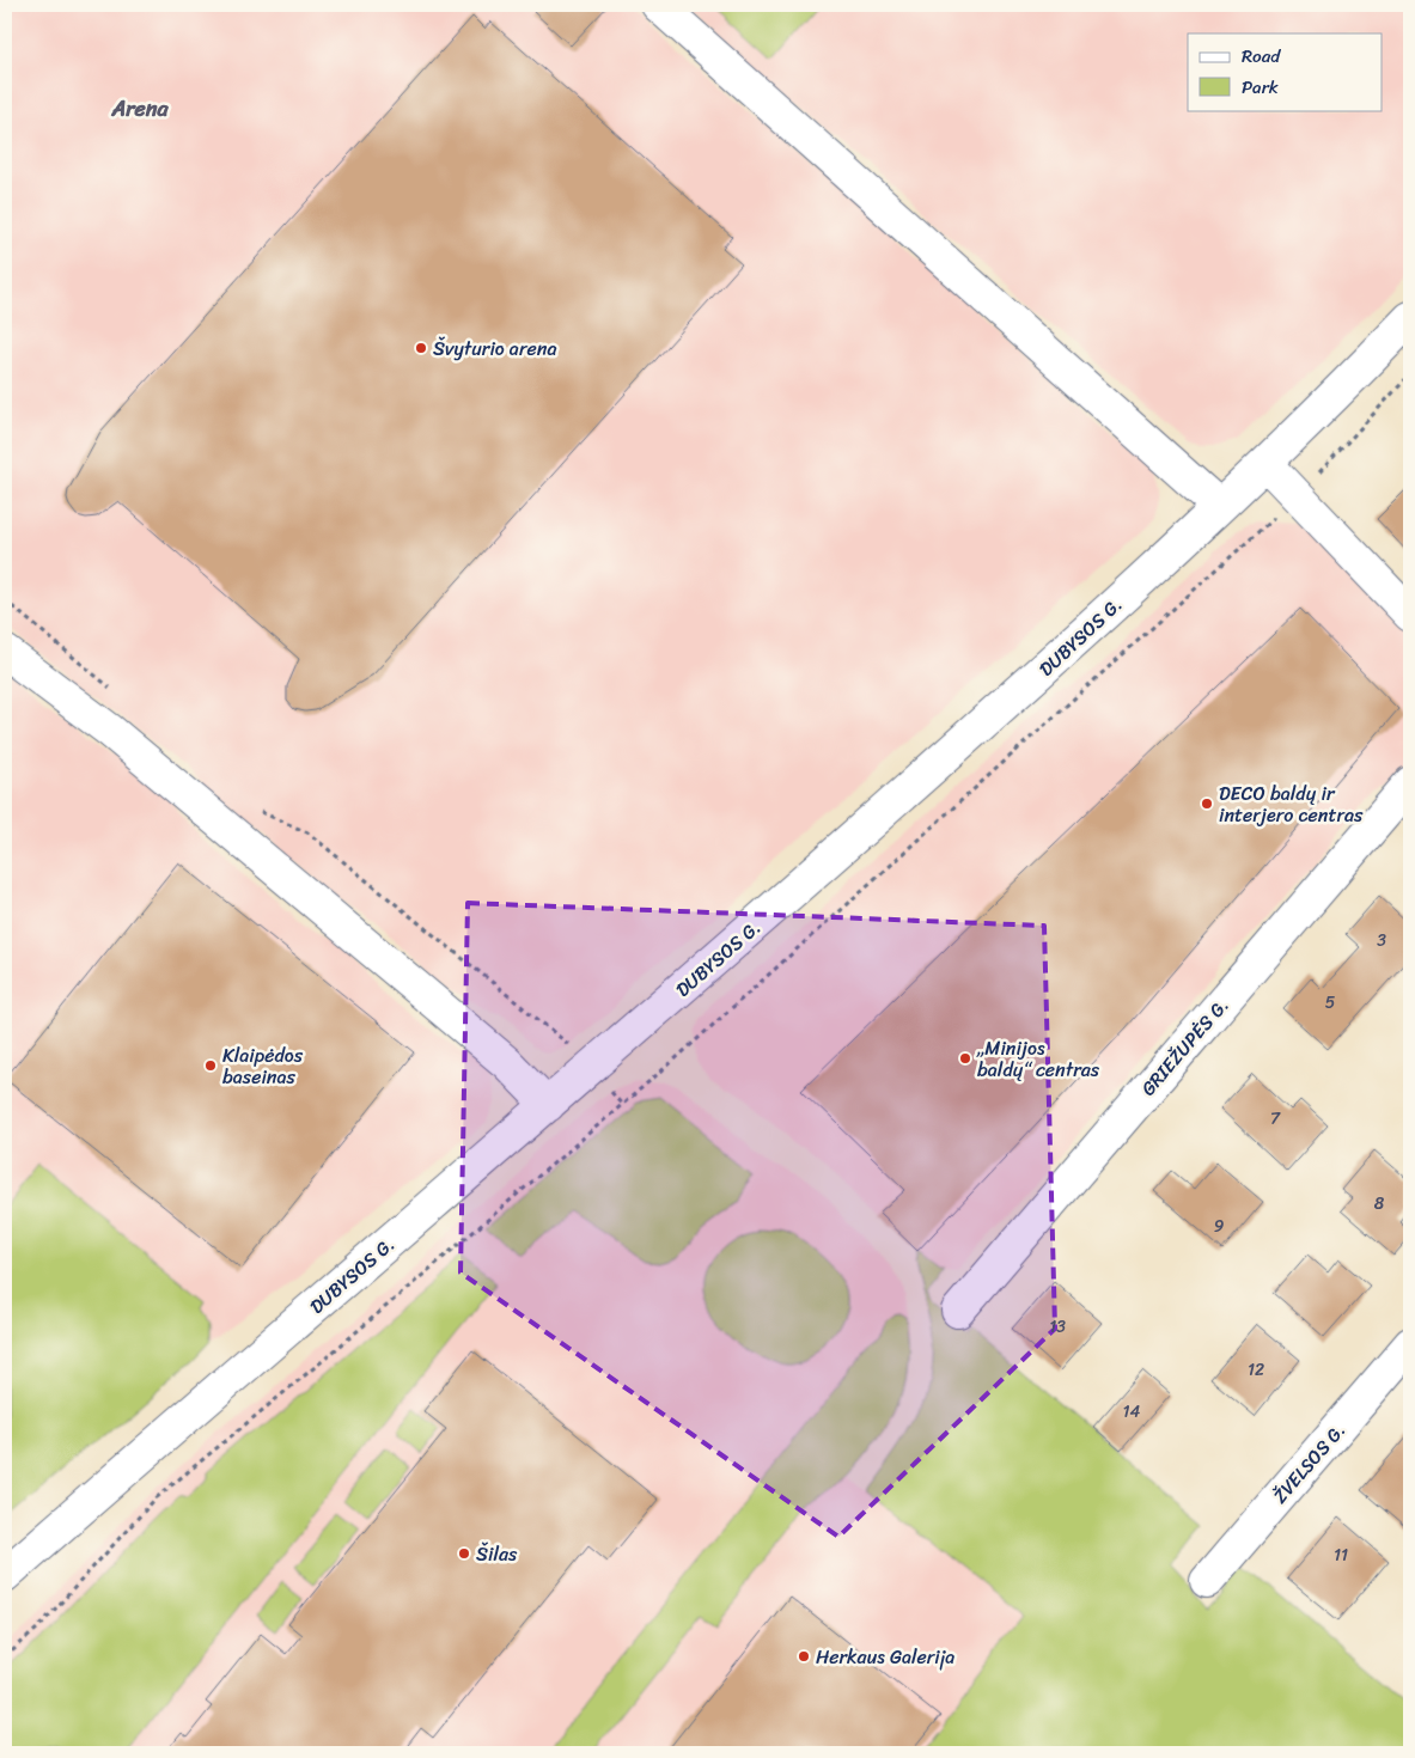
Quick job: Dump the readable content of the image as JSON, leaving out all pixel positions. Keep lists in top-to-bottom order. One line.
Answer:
{"streets":{"street":["DUBYSOS G.","GRIEŽUPĖS G.","ŽVELSOS G."]},"districts":["Arena"],"places":["Švyturio arena","DECO baldų ir interjero centras","„Minijos baldų“ centras","Klaipėdos baseinas","Šilas","Herkaus Galerija"],"house_numbers":["3","5","7","8","9","13","12","14","11"],"legend":["Road","Park"]}
